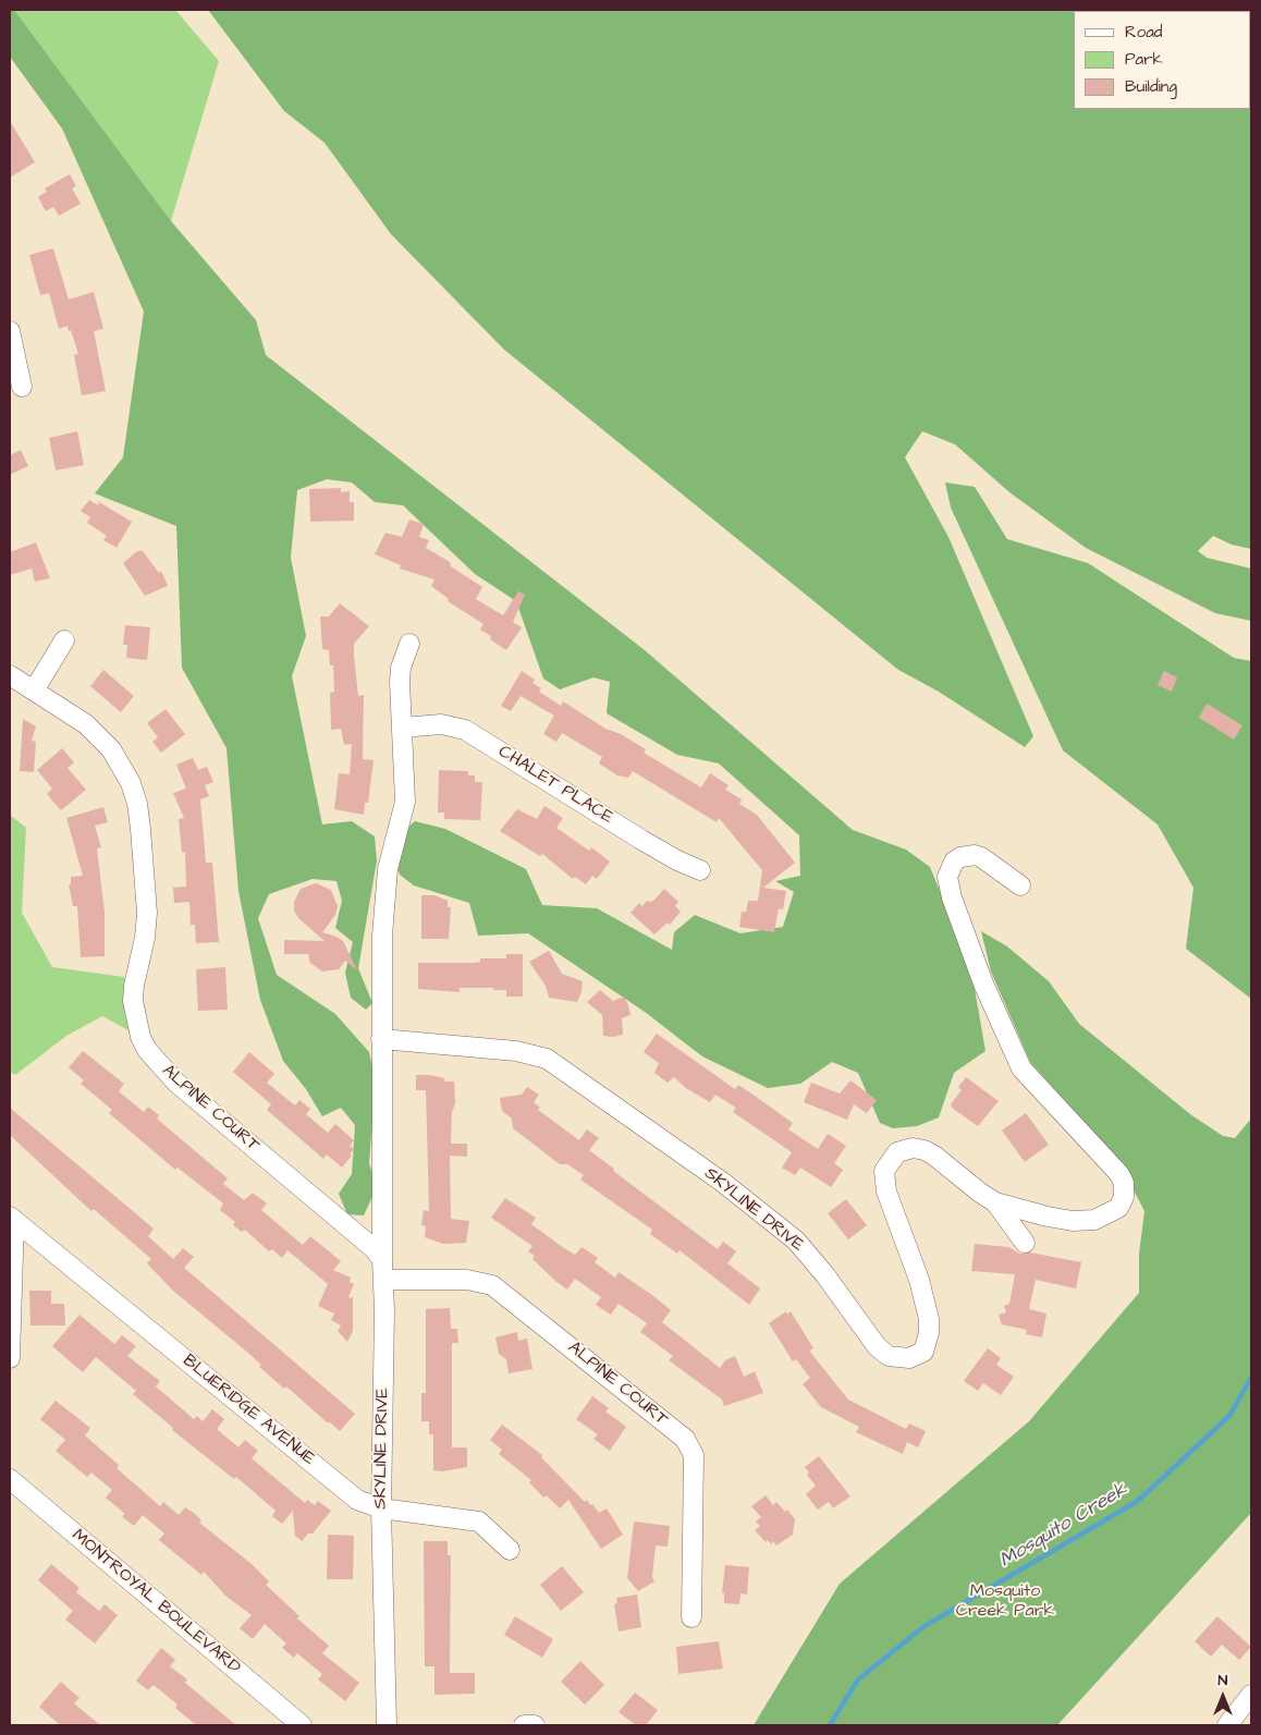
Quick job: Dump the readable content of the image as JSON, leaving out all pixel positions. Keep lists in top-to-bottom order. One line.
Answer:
{"streets":{"street":["CHALET PLACE","ALPINE COURT","SKYLINE DRIVE","BLUERIDGE AVENUE","MONTROYAL BOULEVARD"]},"crossings":[["ALPINE COURT","SKYLINE DRIVE"],["SKYLINE DRIVE","BLUERIDGE AVENUE"]],"water":["Mosquito Creek"],"parks":["Mosquito Creek Park"],"legend":["Road","Park","Building"],"north":"top"}
